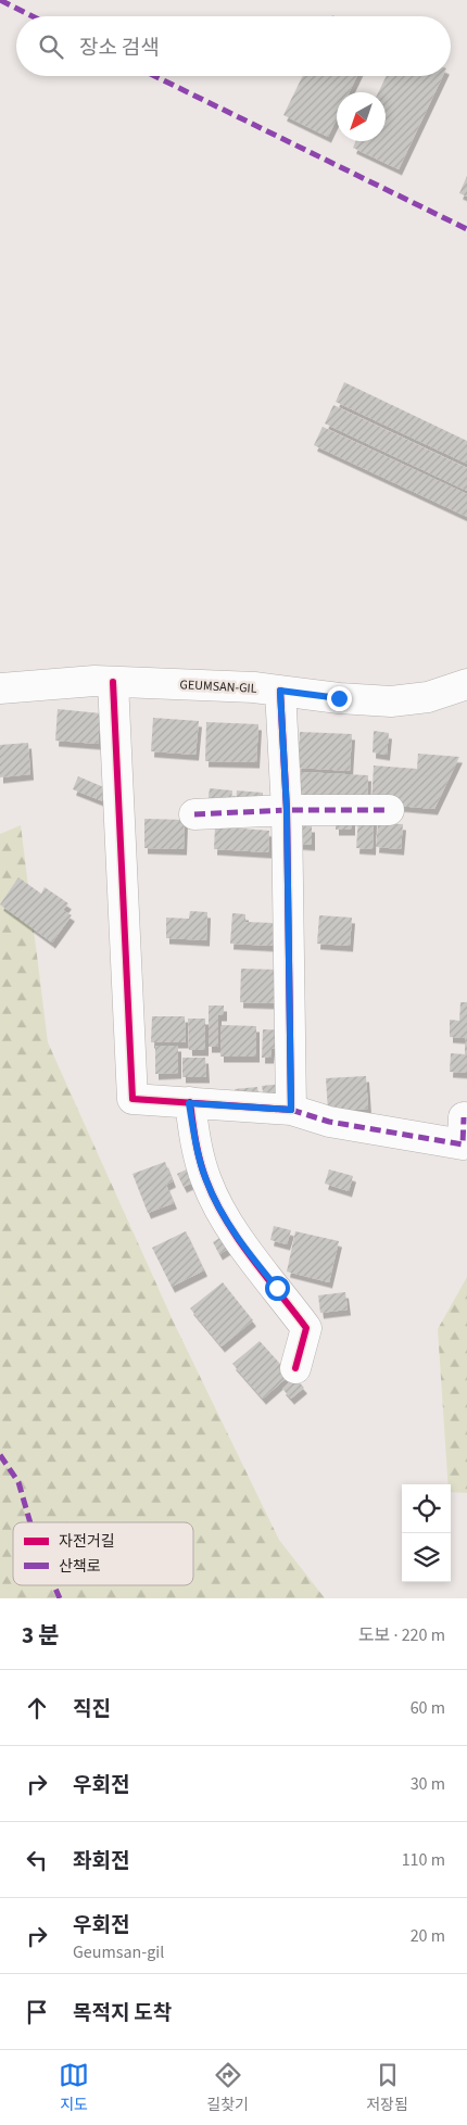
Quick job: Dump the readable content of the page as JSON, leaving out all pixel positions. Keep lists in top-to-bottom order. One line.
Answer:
{"streets":{"street":["GEUMSAN-GIL"]},"legend":["자전거길","산책로"],"north":"bottom left","page":{"search":"장소 검색","heading":["3 분","도보 · 220 m"],"list":[["직진","60 m"],["우회전","30 m"],["좌회전","110 m"],["우회전","Geumsan-gil","20 m"],"목적지 도착"],"nav":["지도","길찾기","저장됨"]}}
